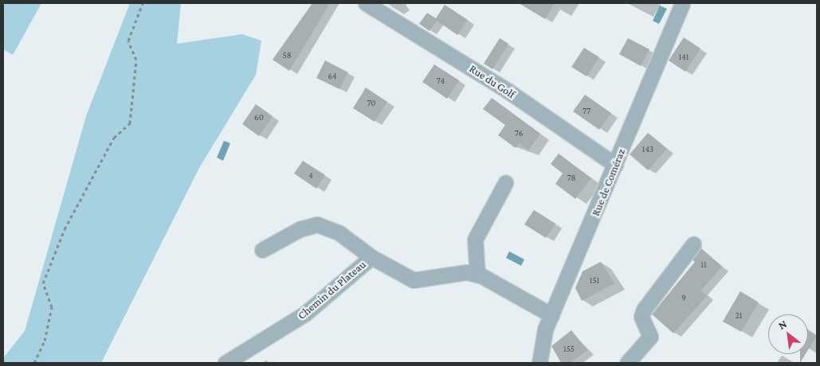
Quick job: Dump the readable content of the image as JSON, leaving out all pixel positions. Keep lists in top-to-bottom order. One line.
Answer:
{"streets":{"street":["Rue du Golf","Rue de Coméraz","Chemin du Plateau"]},"crossings":[["Rue du Golf","Rue de Coméraz"],["Rue de Coméraz","Chemin du Plateau"]],"house_numbers":["58","141","64","74","70","77","60","76","143","4","78","11","151","9","21","155"],"north":"top left"}
